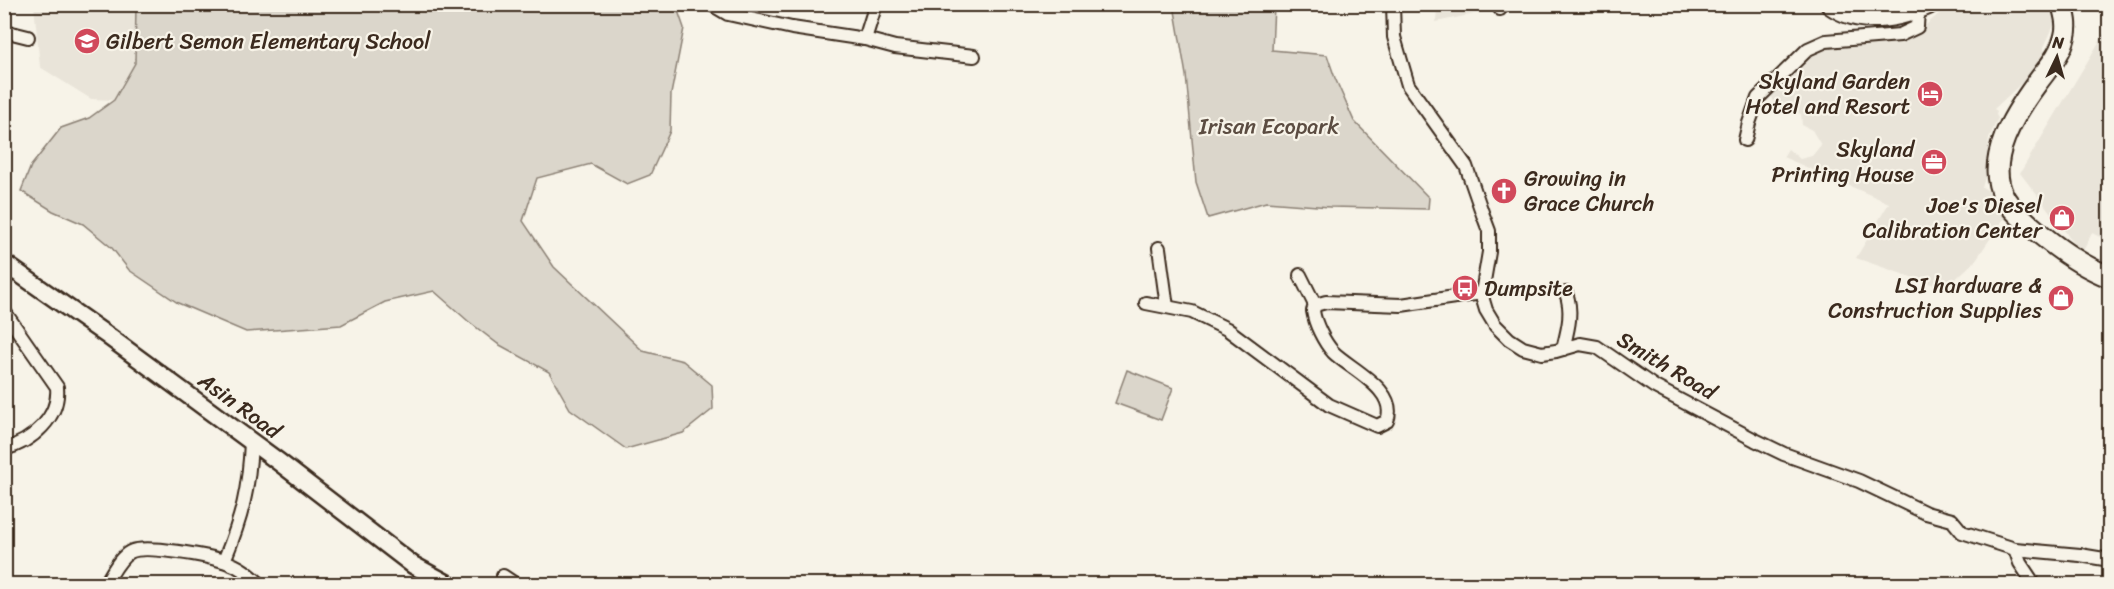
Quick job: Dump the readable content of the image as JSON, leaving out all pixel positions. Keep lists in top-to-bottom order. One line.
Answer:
{"streets":{"main road":["Asin Road"],"street":["Smith Road"]},"parks":["Irisan Ecopark"],"places":{"school or university":["Gilbert Semon Elementary School"],"hotel":["Skyland Garden Hotel and Resort"],"office":["Skyland Printing House"],"church":["Growing in Grace Church"],"shop":["Joe's Diesel Calibration Center","LSI hardware & Construction Supplies"],"bus stop":["Dumpsite"]},"north":"top"}
